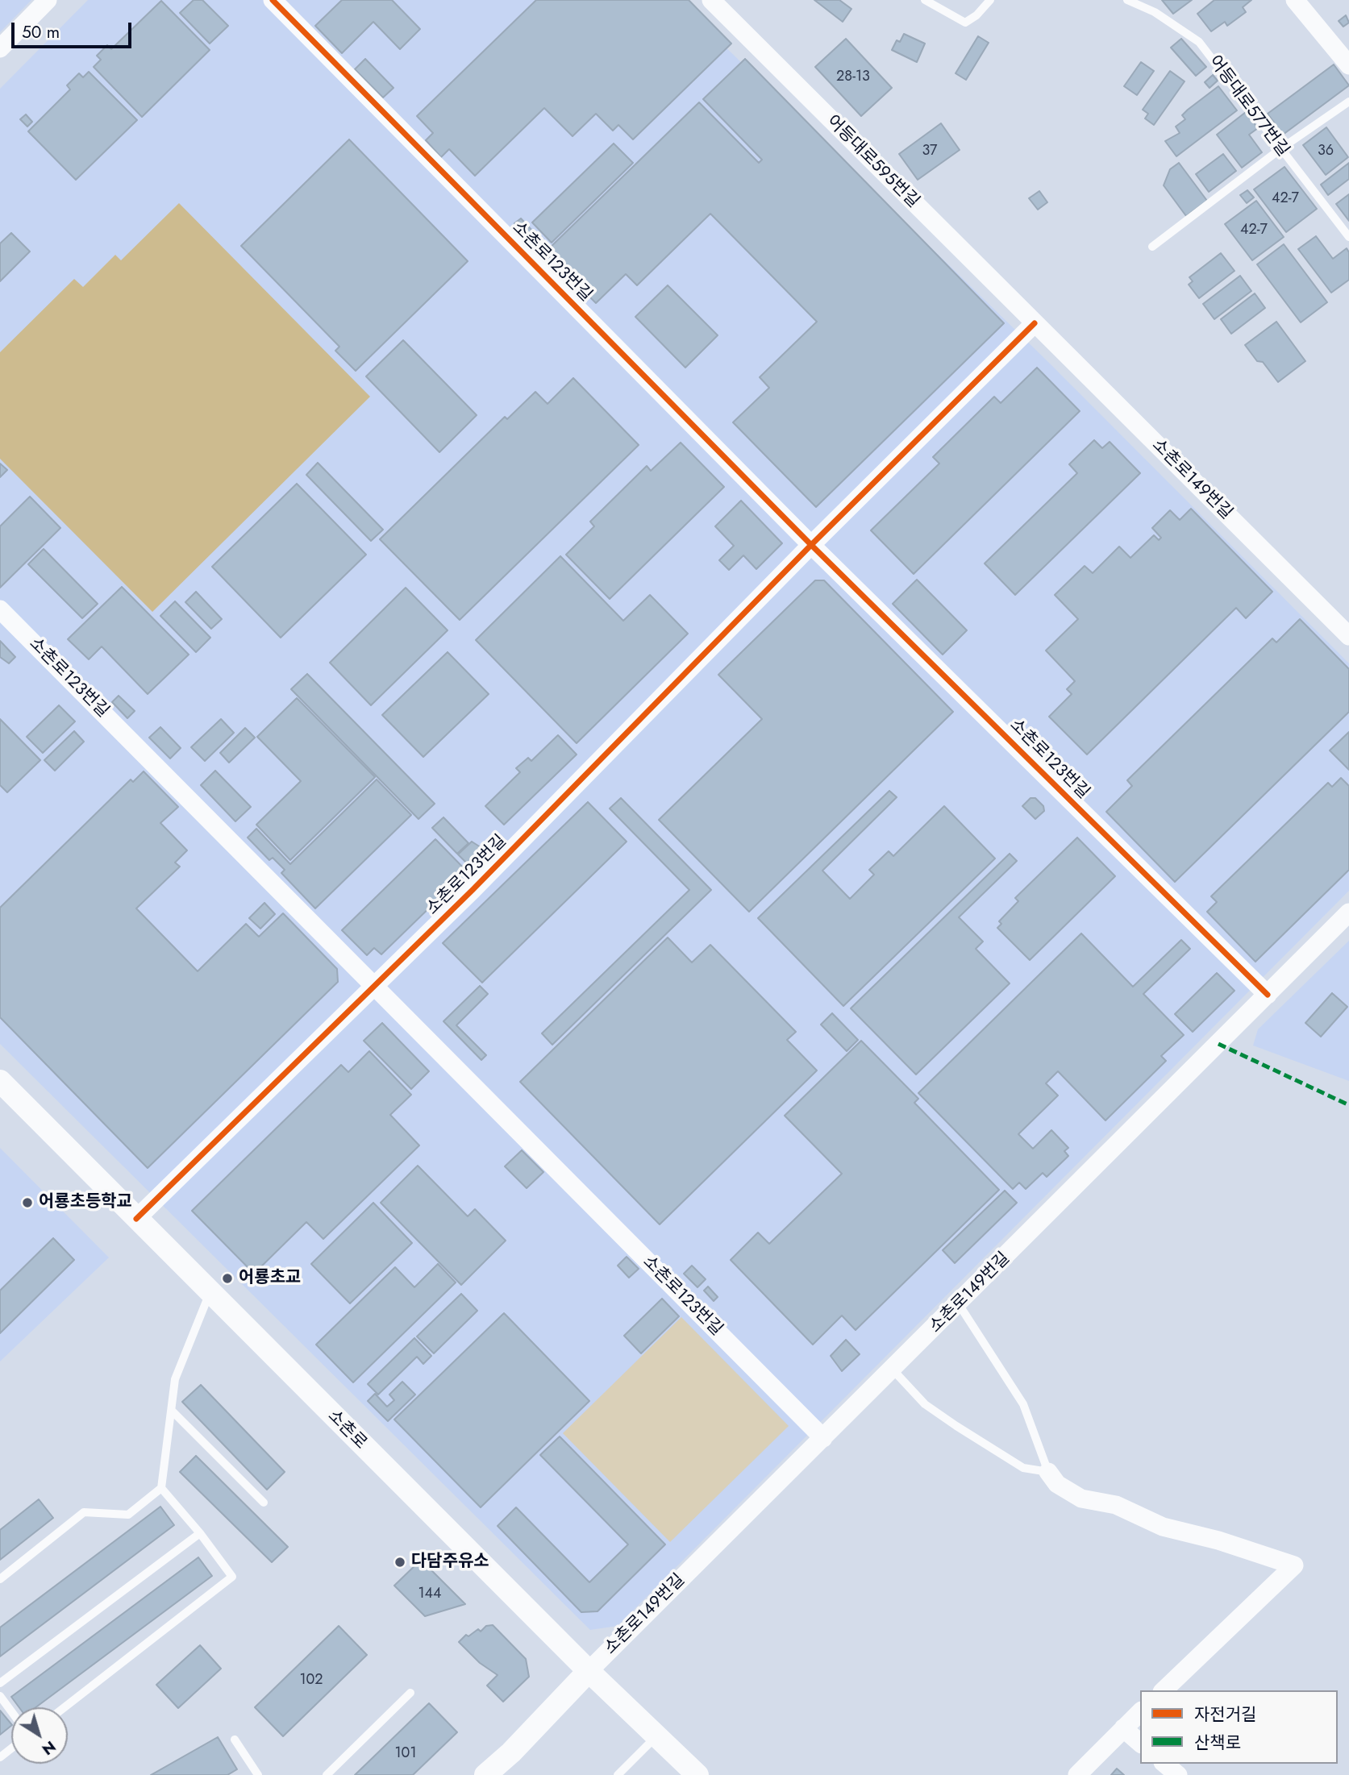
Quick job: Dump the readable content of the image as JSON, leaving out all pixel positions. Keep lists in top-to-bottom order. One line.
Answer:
{"streets":{"street":["어등대로595번길","소촌로123번길","소촌로149번길","소촌로"],"lane":["어등대로577번길"]},"crossings":[["어등대로595번길","소촌로123번길"],["어등대로595번길","소촌로149번길"],["소촌로123번길","소촌로149번길"],["소촌로123번길","소촌로"],["소촌로149번길","소촌로"]],"places":["어룡초등학교","어룡초교","다담주유소"],"house_numbers":["28-13","37","36","42-7","42-7","144","102","101"],"legend":["자전거길","산책로"],"scale_bar":"50 m","north":"bottom right"}
